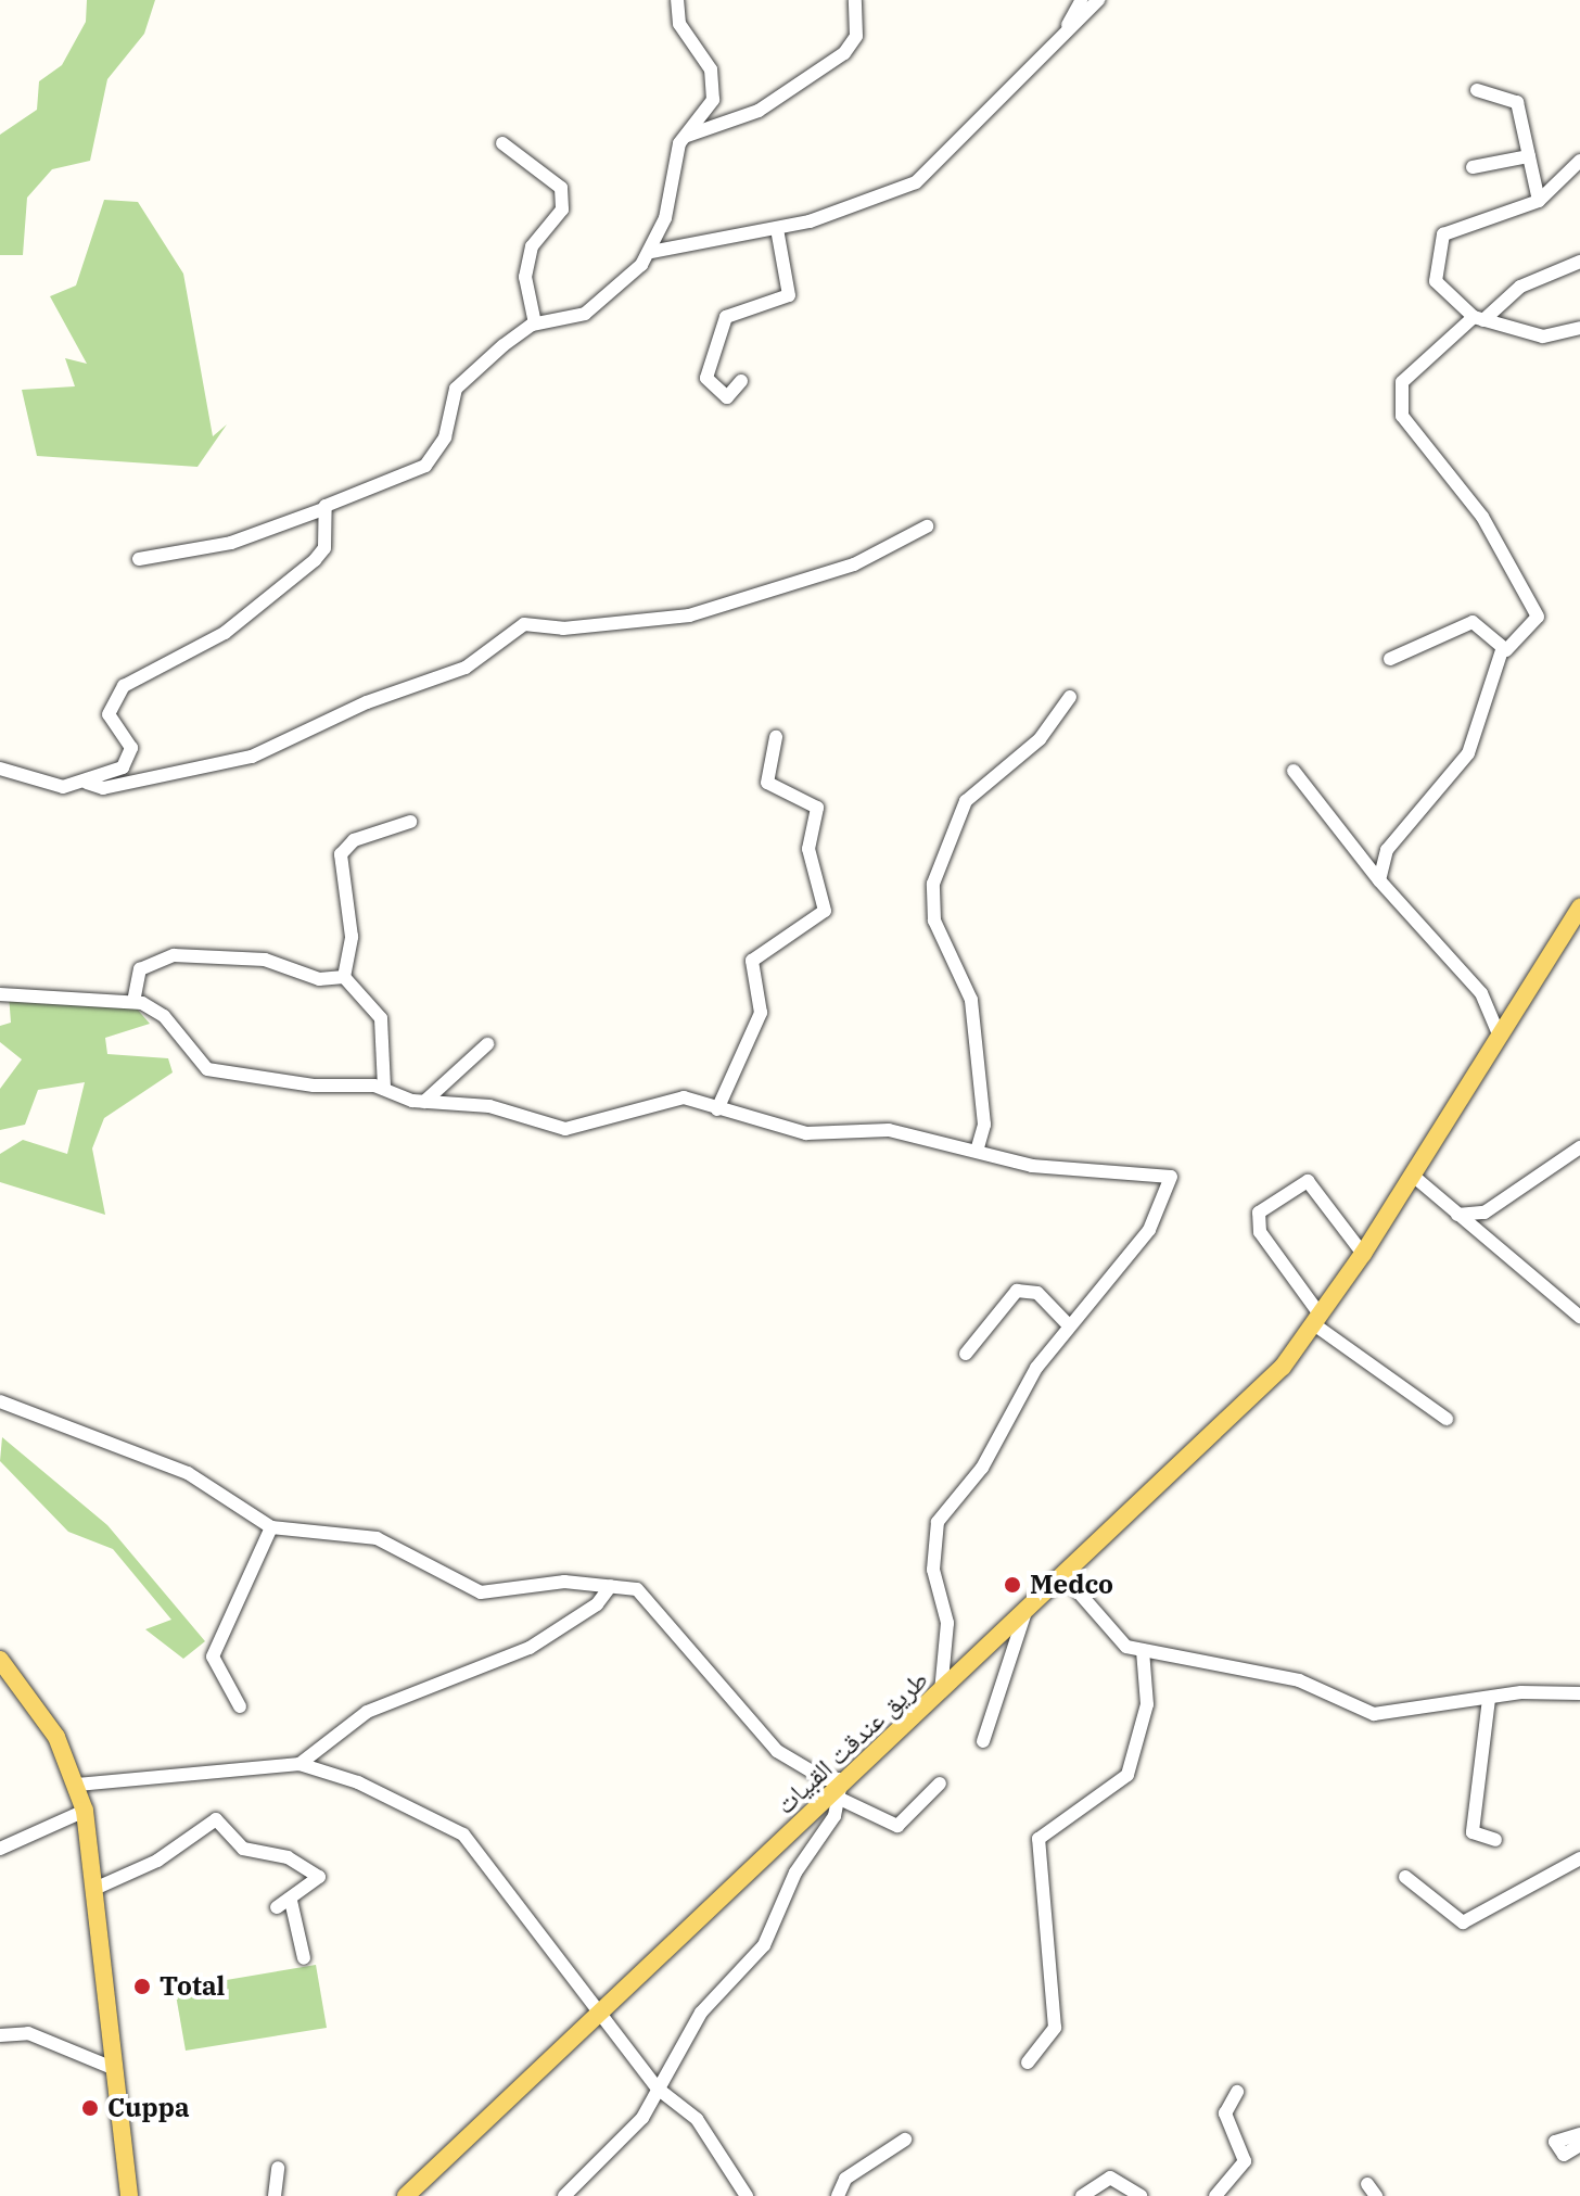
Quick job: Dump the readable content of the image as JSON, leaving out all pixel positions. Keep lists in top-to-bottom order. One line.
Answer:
{"streets":{"main road":["طريق عندقت القبيات"]},"places":["Medco","Total","Cuppa"]}
